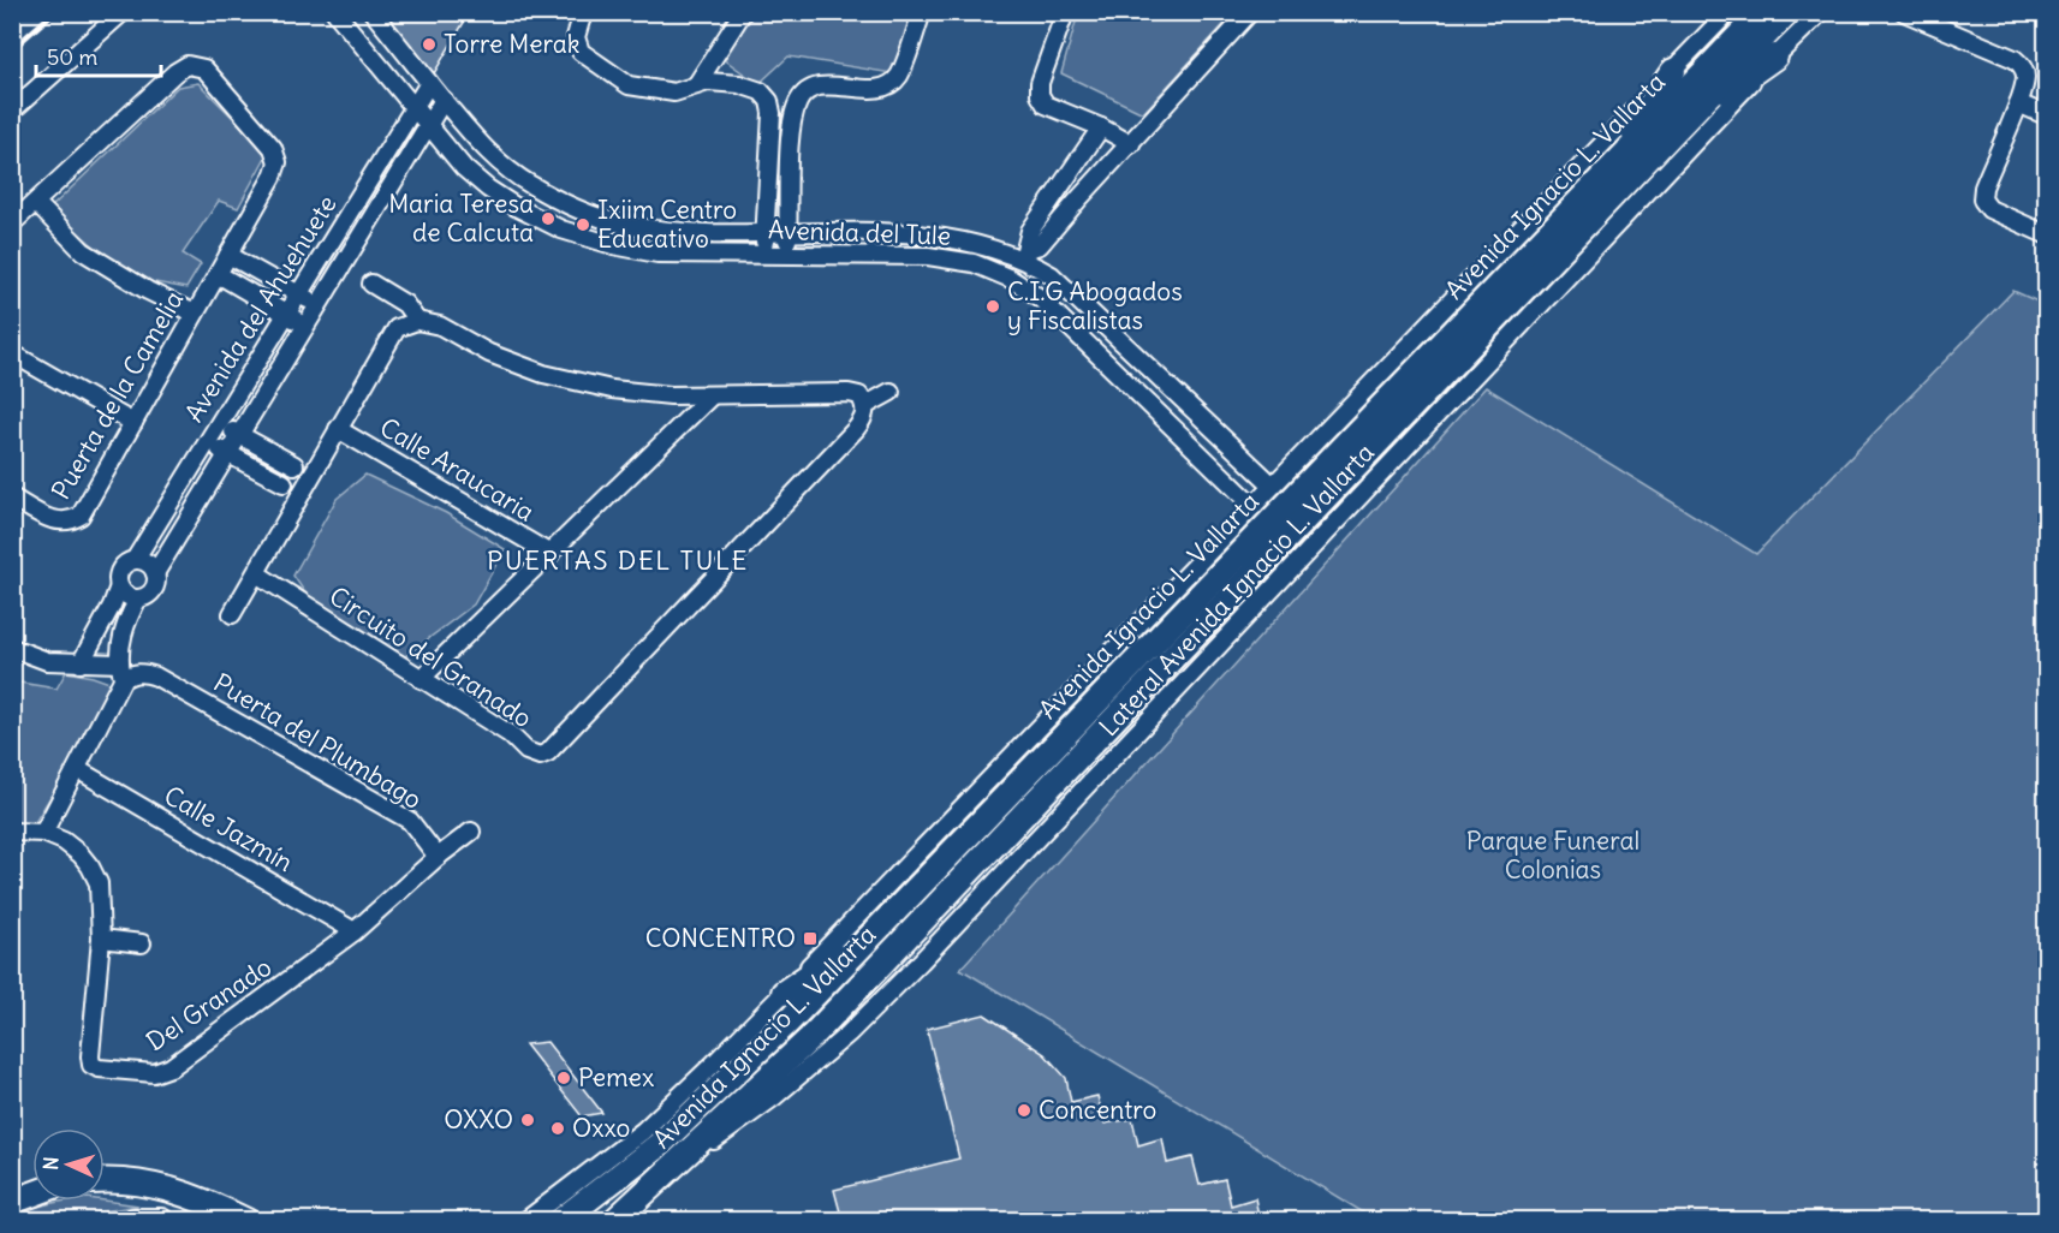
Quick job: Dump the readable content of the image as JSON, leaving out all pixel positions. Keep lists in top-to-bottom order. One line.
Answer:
{"streets":{"highway":["Avenida Ignacio L. Vallarta"],"street":["Avenida del Tule","Avenida del Ahuehuete","Puerta de la Camelia","Calle Araucaria","Lateral Avenida Ignacio L. Vallarta","Circuito del Granado","Puerta del Plumbago","Calle Jazmín","Del Granado"]},"crossings":[["Avenida Ignacio L. Vallarta","Lateral Avenida Ignacio L. Vallarta"],["Avenida del Tule","Avenida del Ahuehuete"],["Avenida del Tule","Lateral Avenida Ignacio L. Vallarta"],["Puerta del Plumbago","Del Granado"],["Calle Jazmín","Del Granado"]],"districts":["PUERTAS DEL TULE"],"parks":["Parque Funeral Colonias"],"places":{"other":["Torre Merak","Maria Teresa de Calcuta","Ixiim Centro Educativo","C.I.G Abogados y Fiscalistas","Pemex","Concentro","OXXO","Oxxo"],"transit":["CONCENTRO"]},"scale_bar":"50 m","north":"left"}
